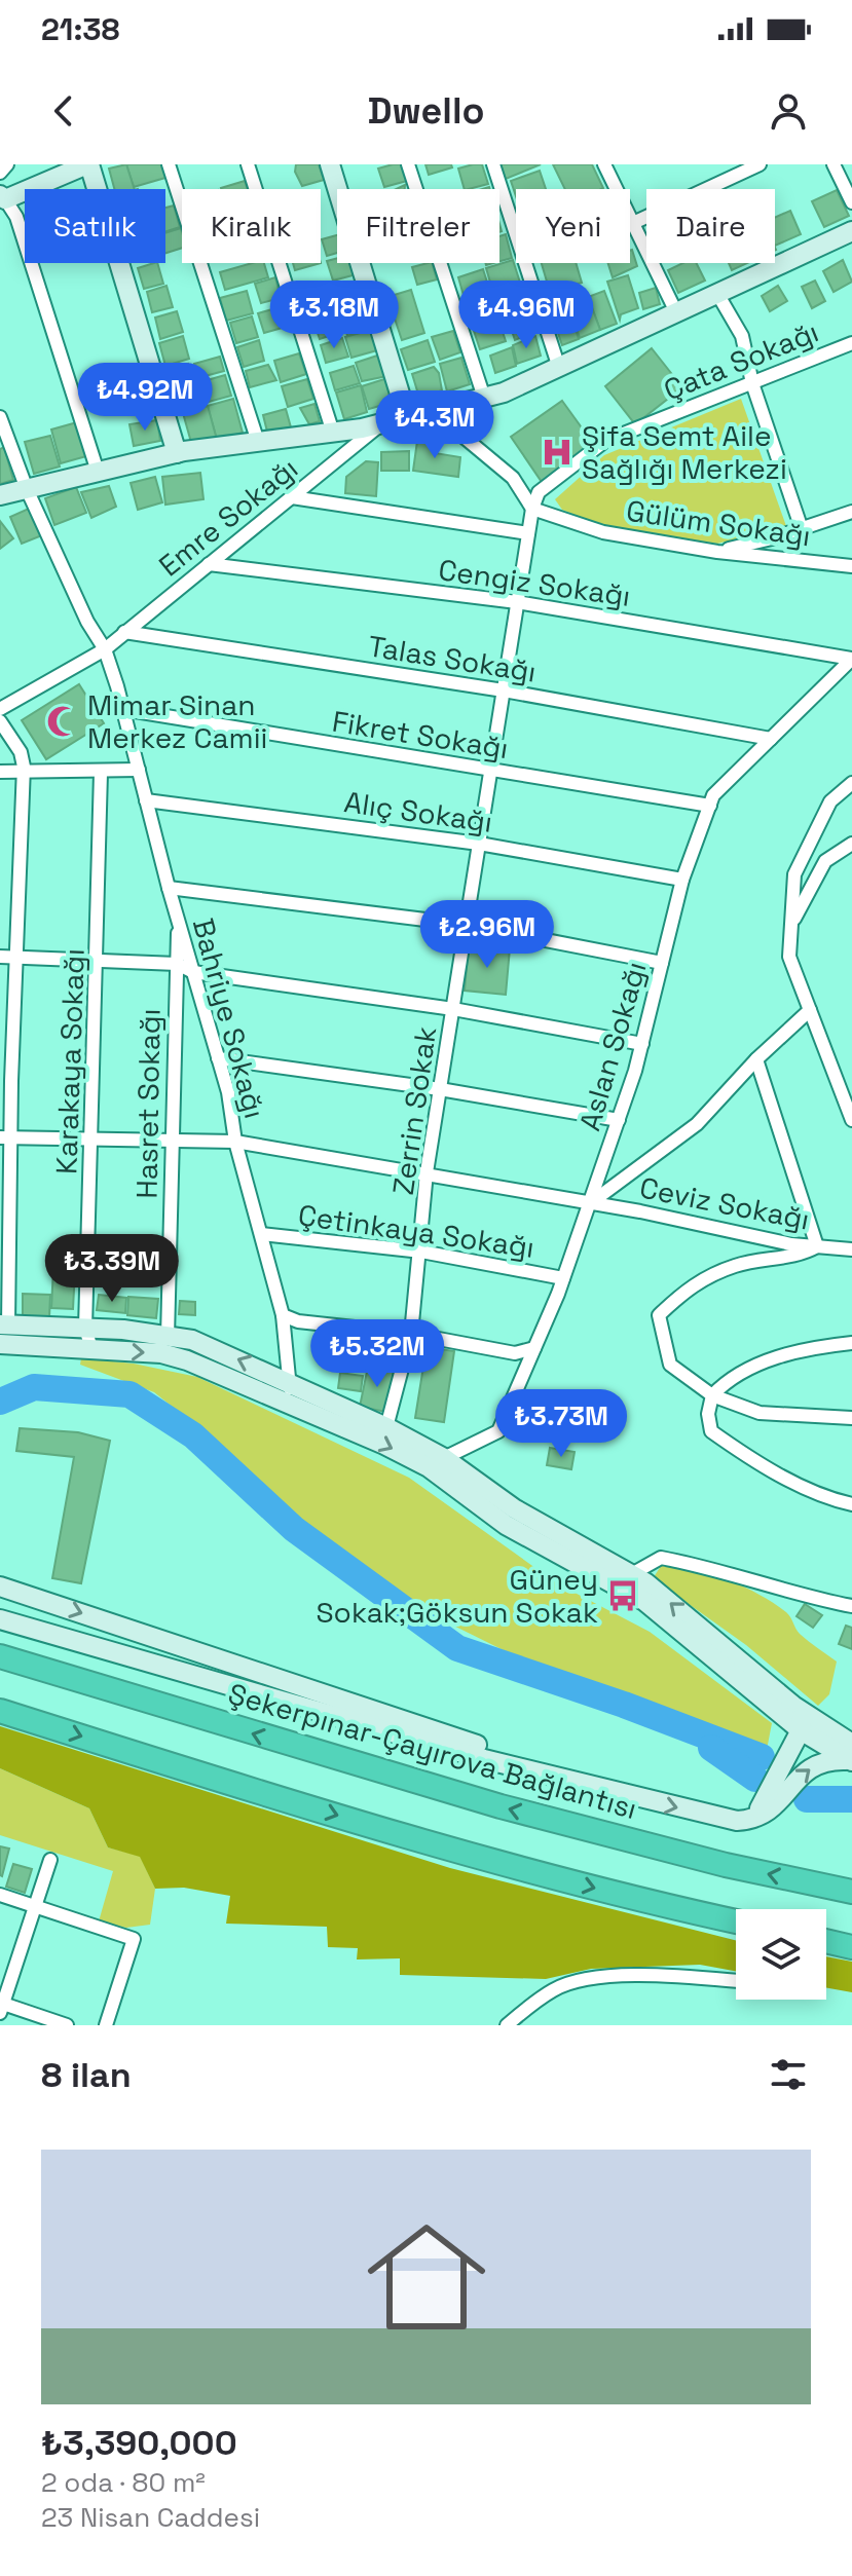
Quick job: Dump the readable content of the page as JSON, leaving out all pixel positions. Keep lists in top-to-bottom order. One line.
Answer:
{"streets":{"highway":["Şekerpınar-Çayırova Bağlantısı"],"street":["Çata Sokağı","Emre Sokağı","Gülüm Sokağı","Cengiz Sokağı","Talas Sokağı","Fikret Sokağı","Alıç Sokağı","Bahriye Sokağı","Aslan Sokağı","Karakaya Sokağı","Hasret Sokağı","Zerrin Sokak","Ceviz Sokağı","Çetinkaya Sokağı"]},"crossings":[["Çata Sokağı","Gülüm Sokağı"],["Çata Sokağı","Zerrin Sokak"],["Emre Sokağı","Cengiz Sokağı"],["Emre Sokağı","Talas Sokağı"],["Emre Sokağı","Bahriye Sokağı"],["Gülüm Sokağı","Zerrin Sokak"],["Cengiz Sokağı","Aslan Sokağı"],["Cengiz Sokağı","Zerrin Sokak"],["Talas Sokağı","Aslan Sokağı"],["Talas Sokağı","Zerrin Sokak"],["Fikret Sokağı","Bahriye Sokağı"],["Fikret Sokağı","Aslan Sokağı"],["Fikret Sokağı","Zerrin Sokak"],["Alıç Sokağı","Bahriye Sokağı"],["Alıç Sokağı","Aslan Sokağı"],["Alıç Sokağı","Zerrin Sokak"],["Bahriye Sokağı","Hasret Sokağı"],["Bahriye Sokağı","Ceviz Sokağı"],["Bahriye Sokağı","Çetinkaya Sokağı"],["Aslan Sokağı","Ceviz Sokağı"],["Aslan Sokağı","Çetinkaya Sokağı"],["Karakaya Sokağı","Ceviz Sokağı"],["Hasret Sokağı","Ceviz Sokağı"],["Zerrin Sokak","Ceviz Sokağı"],["Zerrin Sokak","Çetinkaya Sokağı"]],"places":{"hospital":["Şifa Semt Aile Sağlığı Merkezi"],"mosque":["Mimar Sinan Merkez Camii"],"bus stop":["Güney Sokak;Göksun Sokak"]},"page":{"status":"21:38","header":"Dwello","chip":["Satılık","Kiralık","Filtreler","Yeni","Daire"],"price":["₺3.18M","₺4.96M","₺4.92M","₺4.3M","₺2.96M","₺3.39M","₺5.32M","₺3.73M"],"heading":"8 ilan","list":[{"name":"₺3,390,000","note":"2 oda · 80 m² · 23 Nisan Caddesi"}]}}
